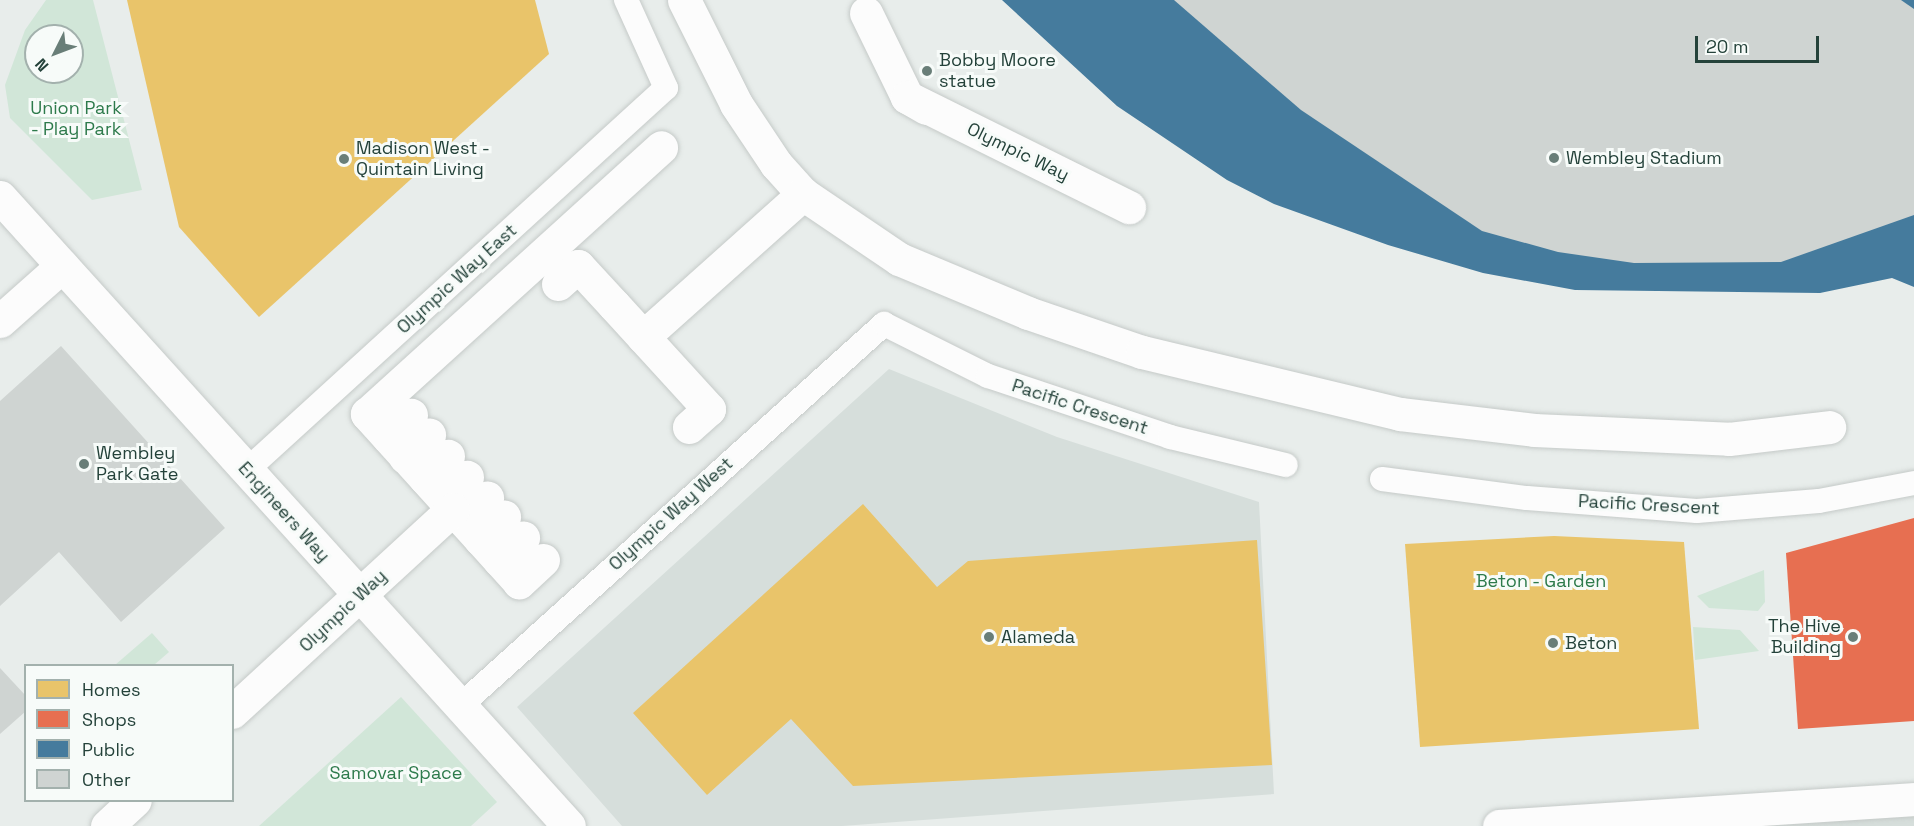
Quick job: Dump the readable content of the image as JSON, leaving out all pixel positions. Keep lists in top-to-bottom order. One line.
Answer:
{"streets":{"street":["Olympic Way","Engineers Way"],"lane":["Olympic Way East","Pacific Crescent","Olympic Way West"]},"crossings":[["Olympic Way","Engineers Way"],["Olympic Way East","Engineers Way"],["Pacific Crescent","Olympic Way West"],["Engineers Way","Olympic Way West"]],"parks":["Union Park - Play Park","Beton - Garden","Samovar Space"],"places":["Bobby Moore statue","Wembley Stadium","Madison West - Quintain Living","Wembley Park Gate","Alameda","The Hive Building","Beton"],"legend":["Homes","Shops","Public","Other"],"scale_bar":"20 m","north":"bottom left"}
